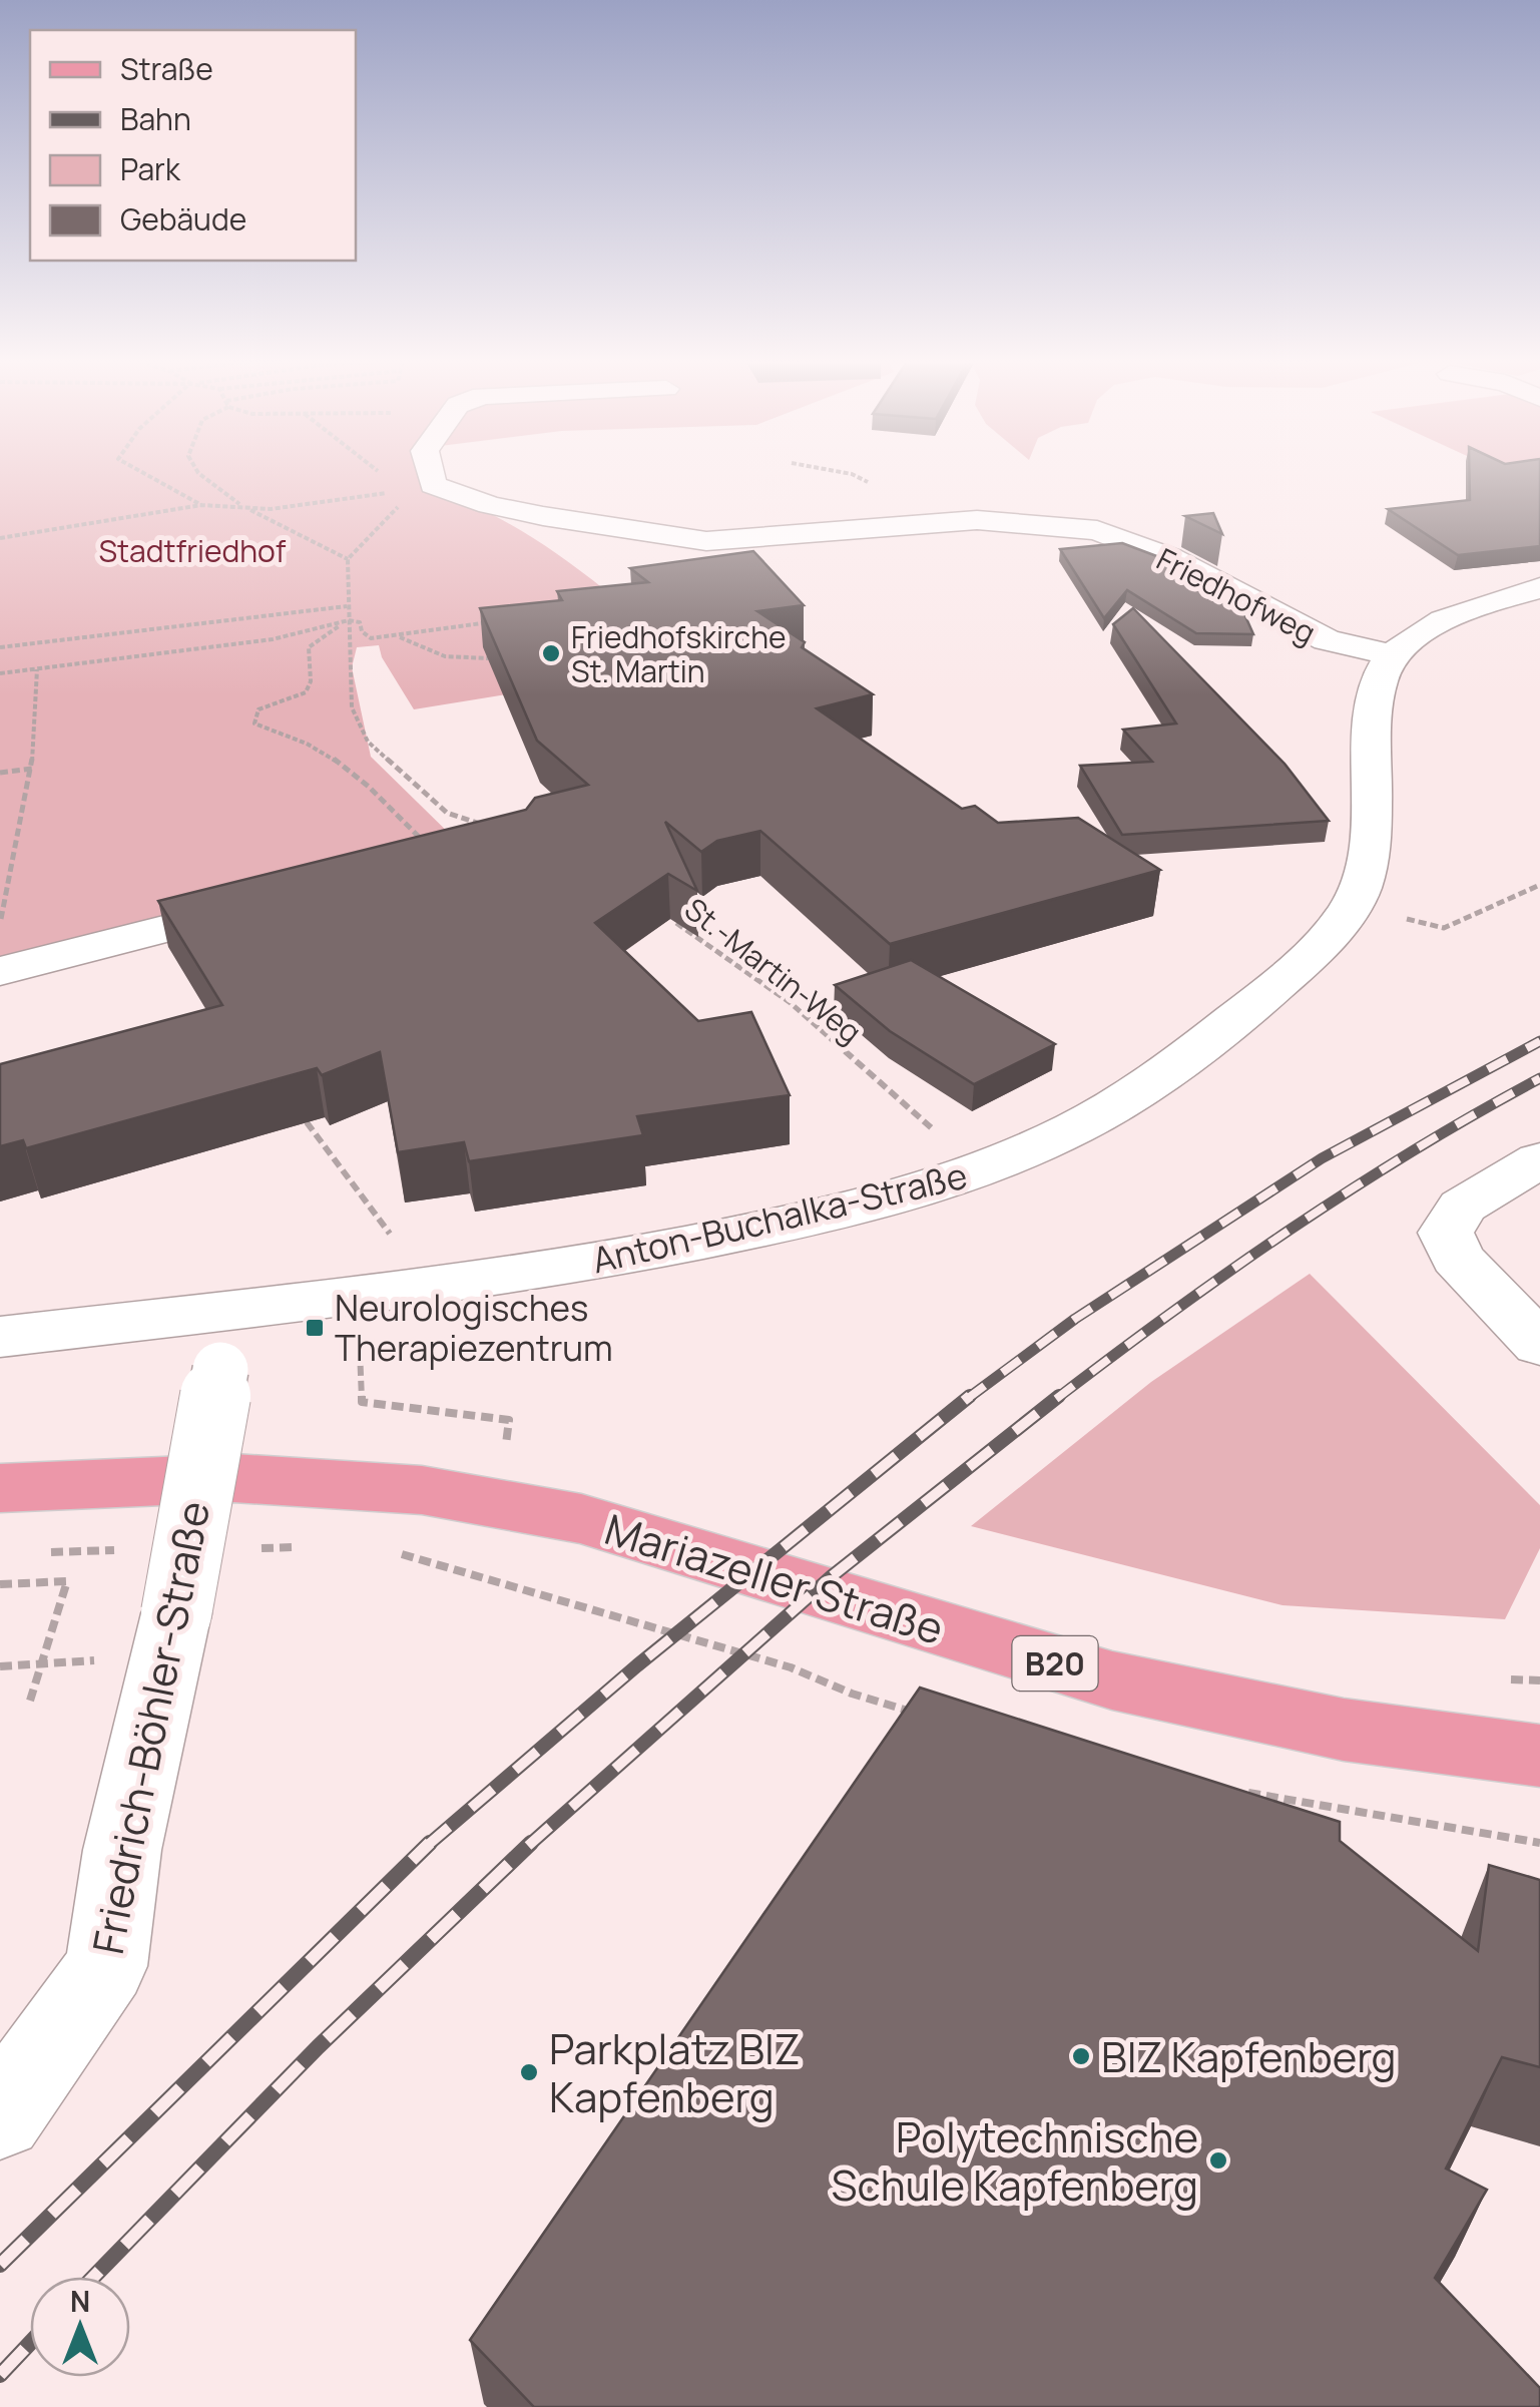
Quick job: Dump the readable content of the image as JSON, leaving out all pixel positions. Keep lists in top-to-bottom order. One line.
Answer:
{"streets":{"main road":["Mariazeller Straße","B20"],"street":["Friedhofweg","Anton-Buchalka-Straße","Friedrich-Böhler-Straße"],"path":["St.-Martin-Weg"]},"crossings":[["Friedhofweg","Anton-Buchalka-Straße"],["St.-Martin-Weg","Anton-Buchalka-Straße"],["Anton-Buchalka-Straße","Friedrich-Böhler-Straße"]],"parks":["Stadtfriedhof"],"places":{"other":["Friedhofskirche St. Martin","BIZ Kapfenberg","Parkplatz BIZ Kapfenberg","Polytechnische Schule Kapfenberg"],"transit":["Neurologisches Therapiezentrum"]},"legend":["Straße","Bahn","Park","Gebäude"],"north":"top"}
